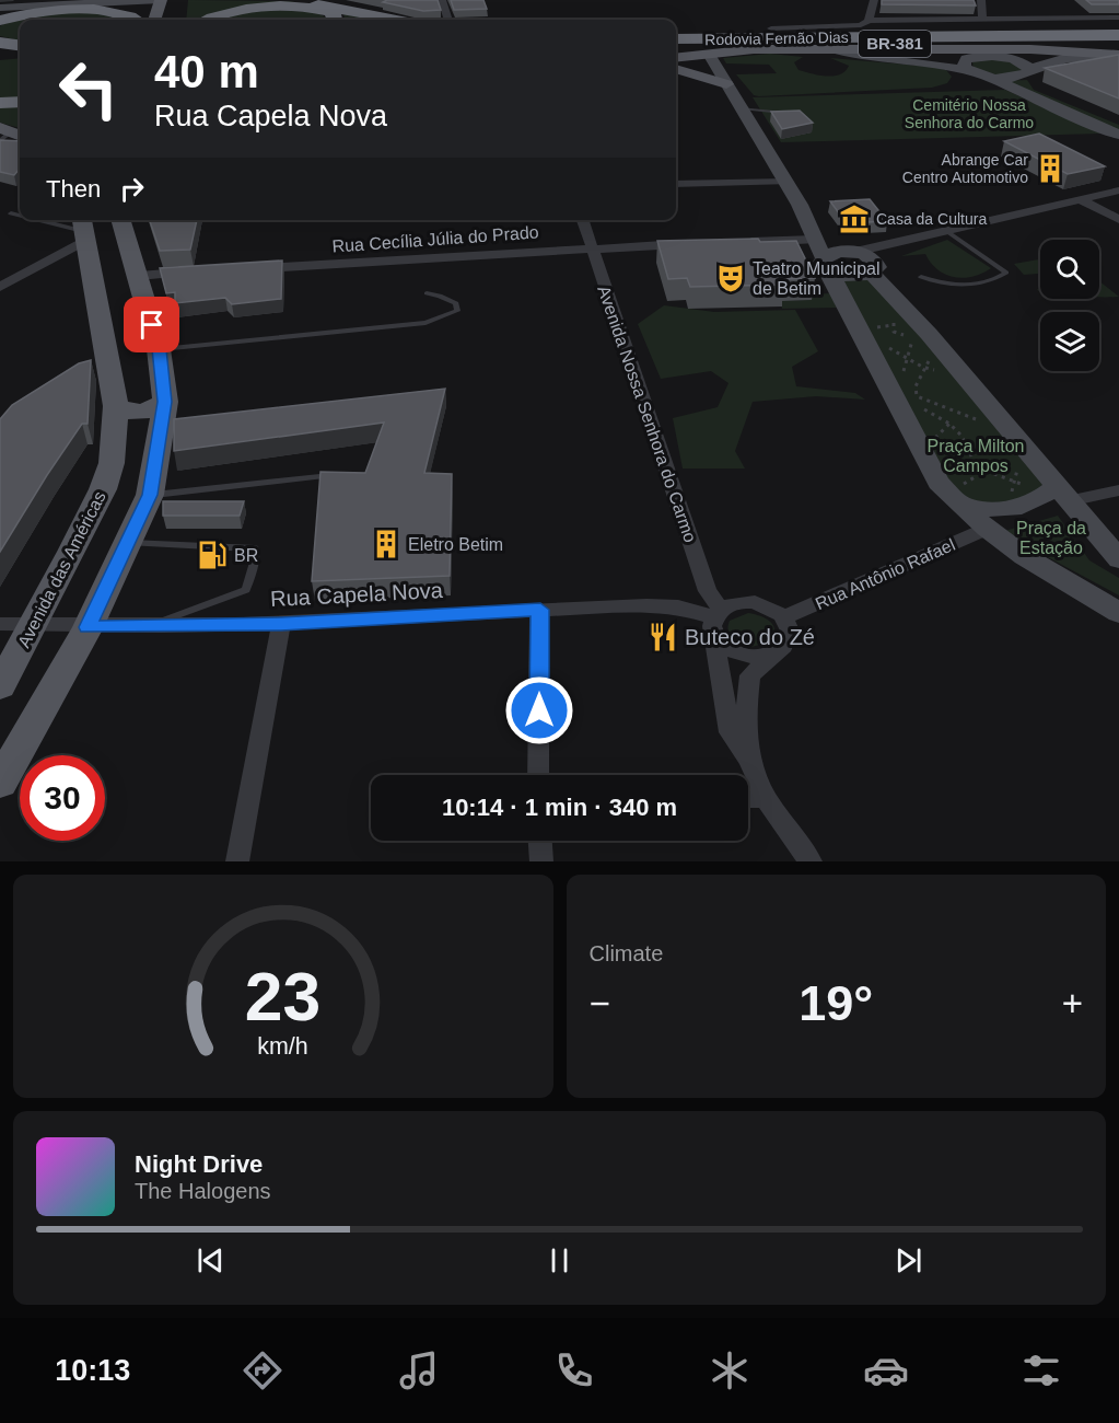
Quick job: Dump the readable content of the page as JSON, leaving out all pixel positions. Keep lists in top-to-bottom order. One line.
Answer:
{"streets":{"highway":["Rodovia Fernão Dias","BR-381"],"main road":["Avenida das Américas"],"street":["Rua Cecília Júlia do Prado","Avenida Nossa Senhora do Carmo","Rua Antônio Rafael","Rua Capela Nova"]},"crossings":[["Rua Cecília Júlia do Prado","Avenida Nossa Senhora do Carmo"],["Avenida Nossa Senhora do Carmo","Rua Antônio Rafael"],["Avenida Nossa Senhora do Carmo","Rua Capela Nova"],["Avenida das Américas","Rua Capela Nova"],["Rua Antônio Rafael","Rua Capela Nova"]],"parks":["Cemitério Nossa Senhora do Carmo","Praça Milton Campos","Praça da Estação"],"places":{"building":["Abrange Car Centro Automotivo","Eletro Betim"],"museum":["Casa da Cultura"],"theatre":["Teatro Municipal de Betim"],"fuel station":["BR"],"restaurant":["Buteco do Zé"]},"page":{"turn":["40 m","Rua Capela Nova"],"then":"Then","limit":"30","trip":"10:14 · 1 min · 340 m","tile":"Climate","heat":["−","19°","+"],"song":["Night Drive","The Halogens"],"tabs":"10:13","gauge":["23","km/h"]}}
